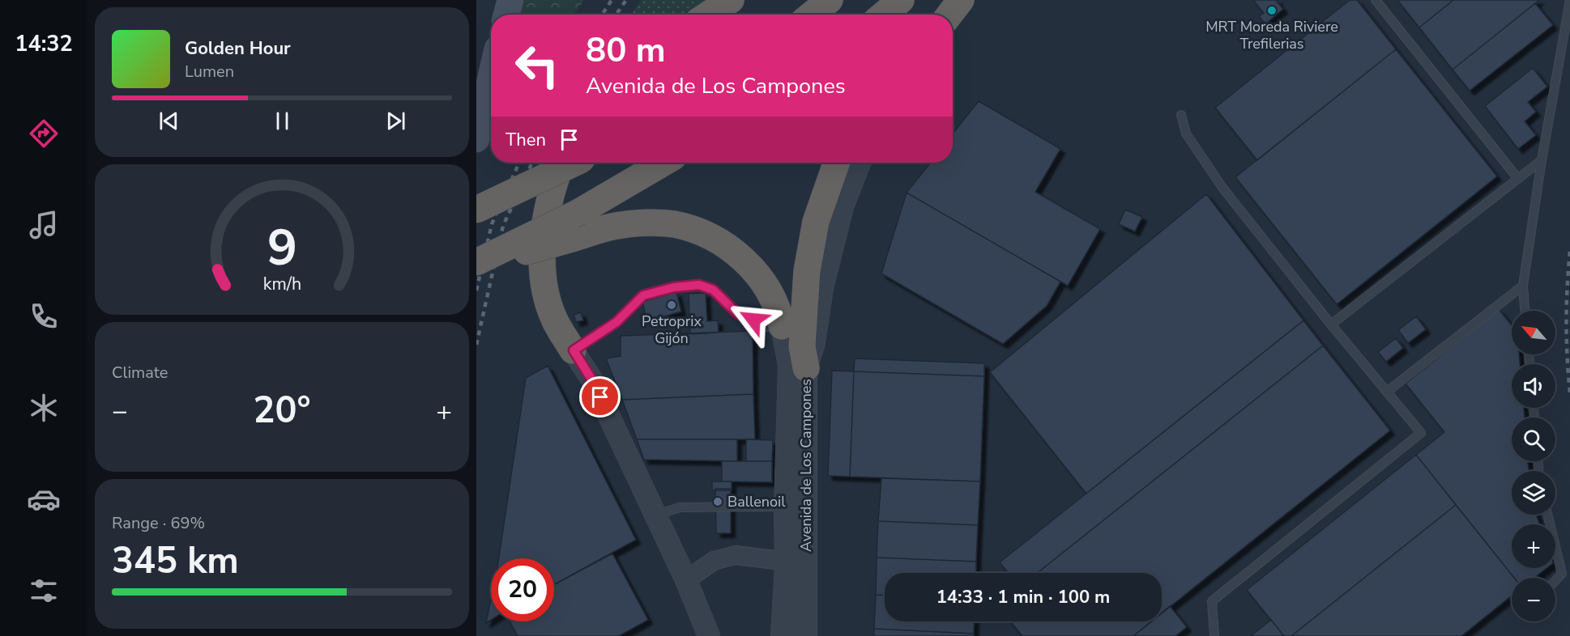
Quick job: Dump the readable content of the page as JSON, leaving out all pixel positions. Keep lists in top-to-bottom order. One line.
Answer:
{"streets":{"street":["Avenida de Los Campones"]},"places":["MRT Moreda Riviere Trefilerias","Petroprix Gijón","Ballenoil"],"north":"top left","page":{"tabs":"14:32","turn":["80 m","Avenida de Los Campones"],"song":["Golden Hour","Lumen"],"then":"Then","map_buttons":["+","−"],"tile":["Climate",["Range · 69%","345 km"]],"heat":["−","20°","+"],"limit":"20","trip":"14:33 · 1 min · 100 m","gauge":["9","km/h"]}}
